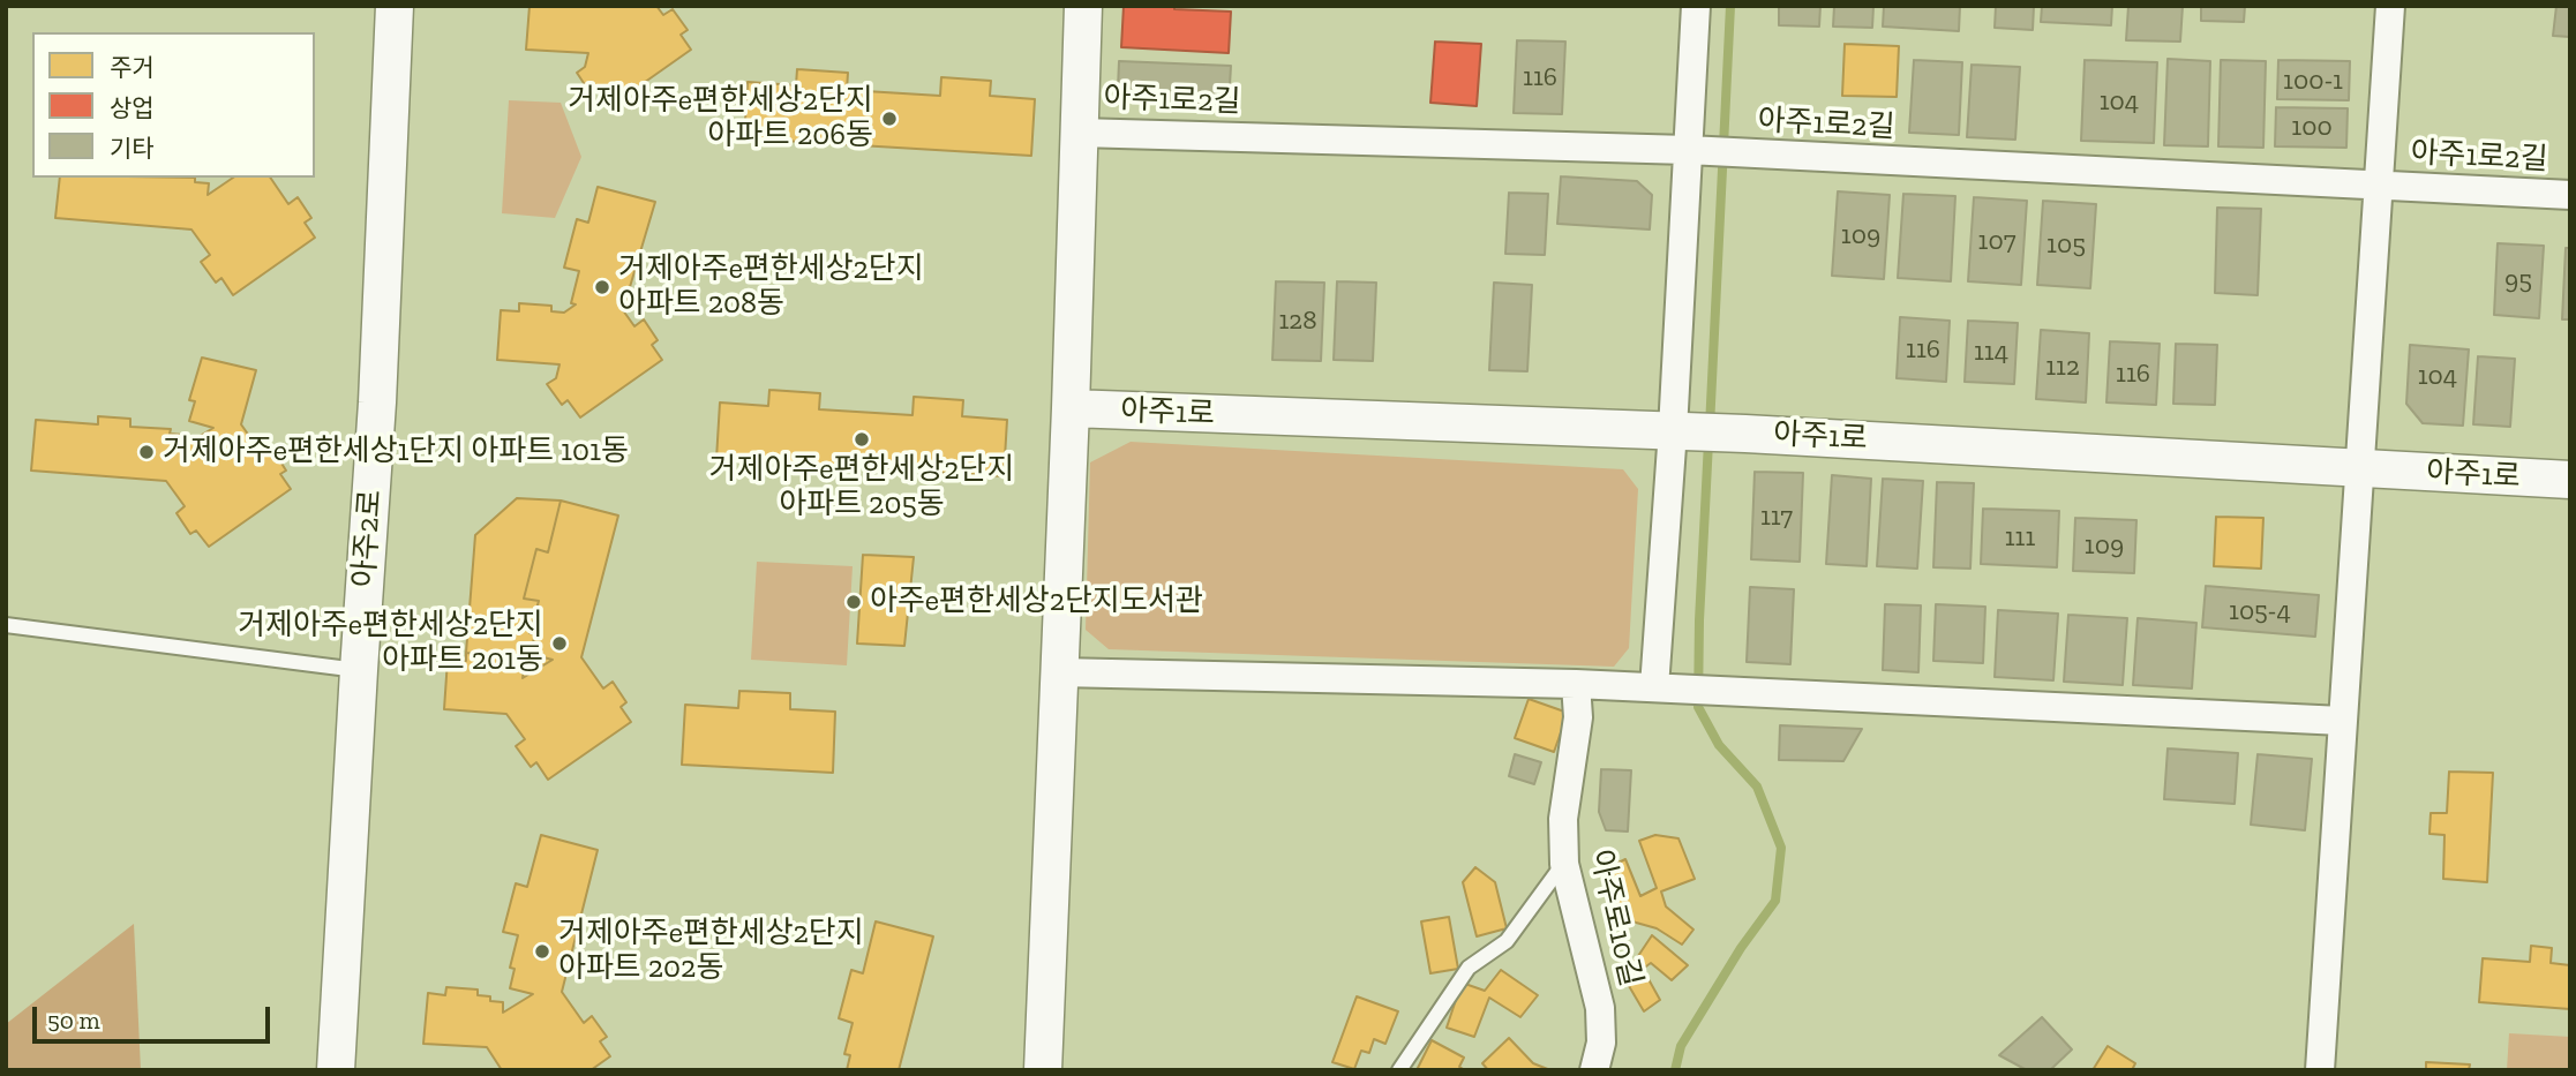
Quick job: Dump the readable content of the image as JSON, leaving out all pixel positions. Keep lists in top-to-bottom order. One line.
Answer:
{"streets":{"street":["아주1로2길","아주1로","아주2로","아주로10길"]},"places":["거제아주e편한세상2단지 아파트 206동","거제아주e편한세상2단지 아파트 208동","거제아주e편한세상2단지 아파트 205동","거제아주e편한세상1단지 아파트 101동","아주e편한세상2단지도서관","거제아주e편한세상2단지 아파트 201동","거제아주e편한세상2단지 아파트 202동"],"house_numbers":["116","100-1","104","100","109","107","105","95","128","116","114","112","116","104","117","111","109","105-4"],"legend":["주거","상업","기타"],"scale_bar":"50 m"}
